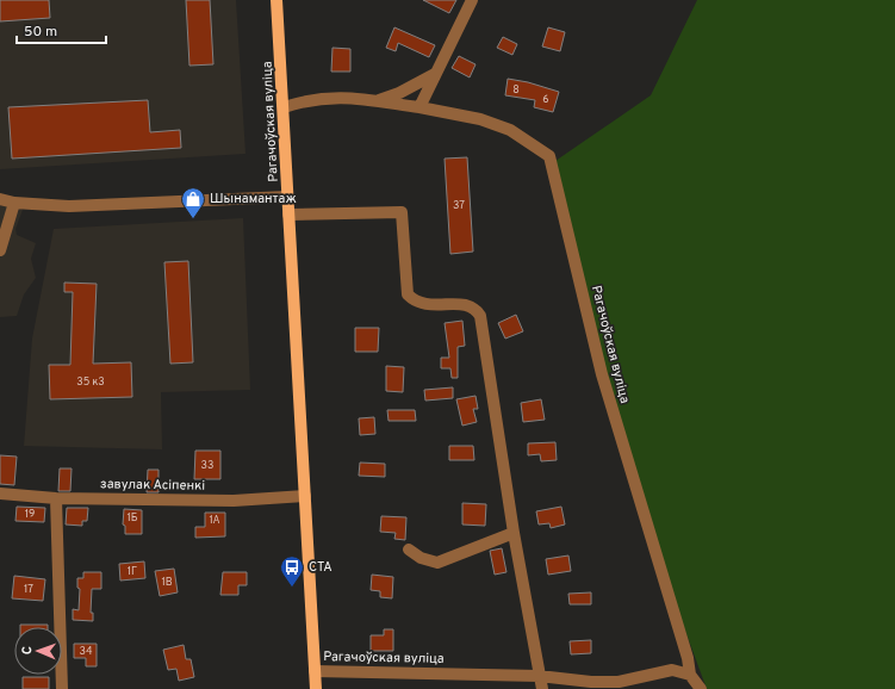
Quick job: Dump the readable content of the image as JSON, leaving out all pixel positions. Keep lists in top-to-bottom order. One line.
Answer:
{"streets":{"main road":["Рагачоўская вуліца"],"street":["завулак Асіпенкі"]},"crossings":[["Рагачоўская вуліца","завулак Асіпенкі"]],"places":{"shop":["Шынамантаж"],"bus stop":["СТА"]},"house_numbers":["8","6","37","35 к3","33","19","1Б","1А","1Г","1В","17","34"],"scale_bar":"50 m","north":"left"}
